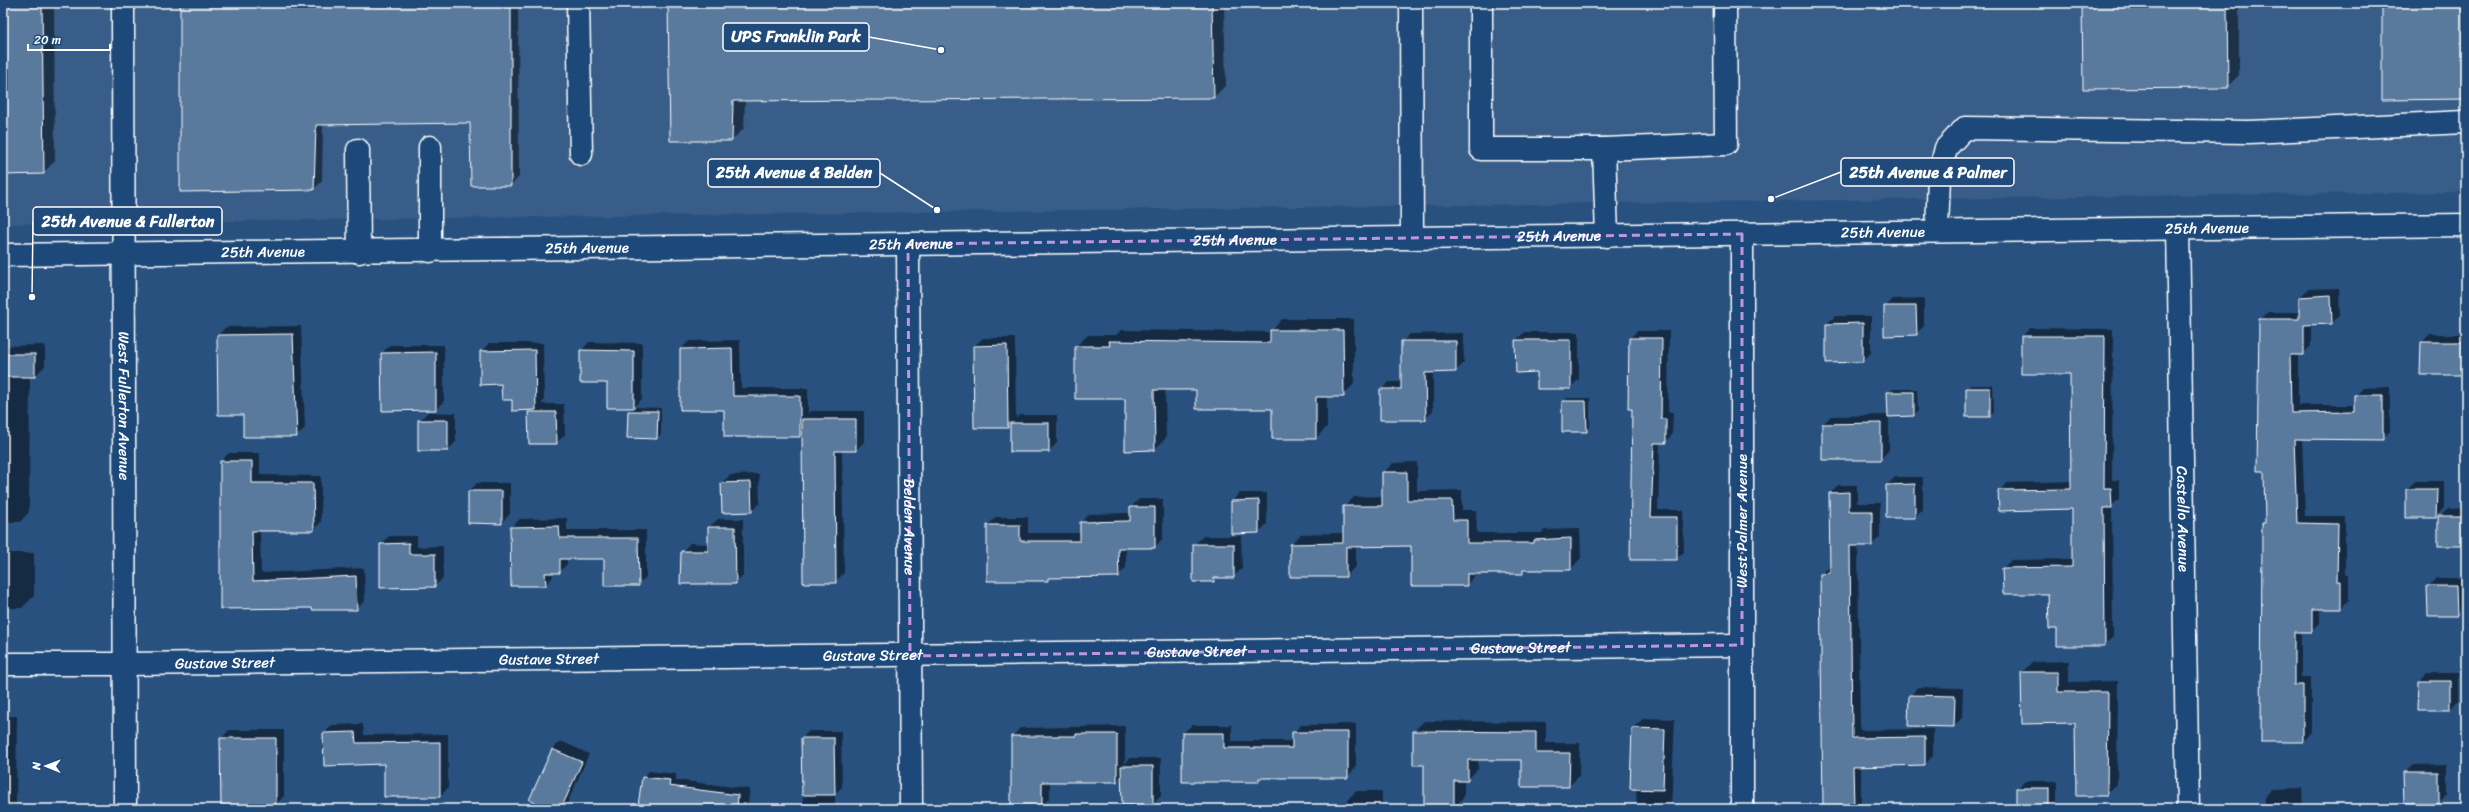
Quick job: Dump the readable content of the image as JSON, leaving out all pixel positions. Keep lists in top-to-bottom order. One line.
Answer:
{"streets":{"street":["25th Avenue","West Fullerton Avenue","Castello Avenue","West Palmer Avenue","Belden Avenue","Gustave Street"]},"crossings":[["25th Avenue","West Fullerton Avenue"],["25th Avenue","Castello Avenue"],["25th Avenue","West Palmer Avenue"],["25th Avenue","Belden Avenue"],["West Fullerton Avenue","Gustave Street"],["West Palmer Avenue","Gustave Street"],["Belden Avenue","Gustave Street"]],"places":["UPS Franklin Park","25th Avenue & Palmer","25th Avenue & Belden","25th Avenue & Fullerton"],"scale_bar":"20 m","north":"left"}
